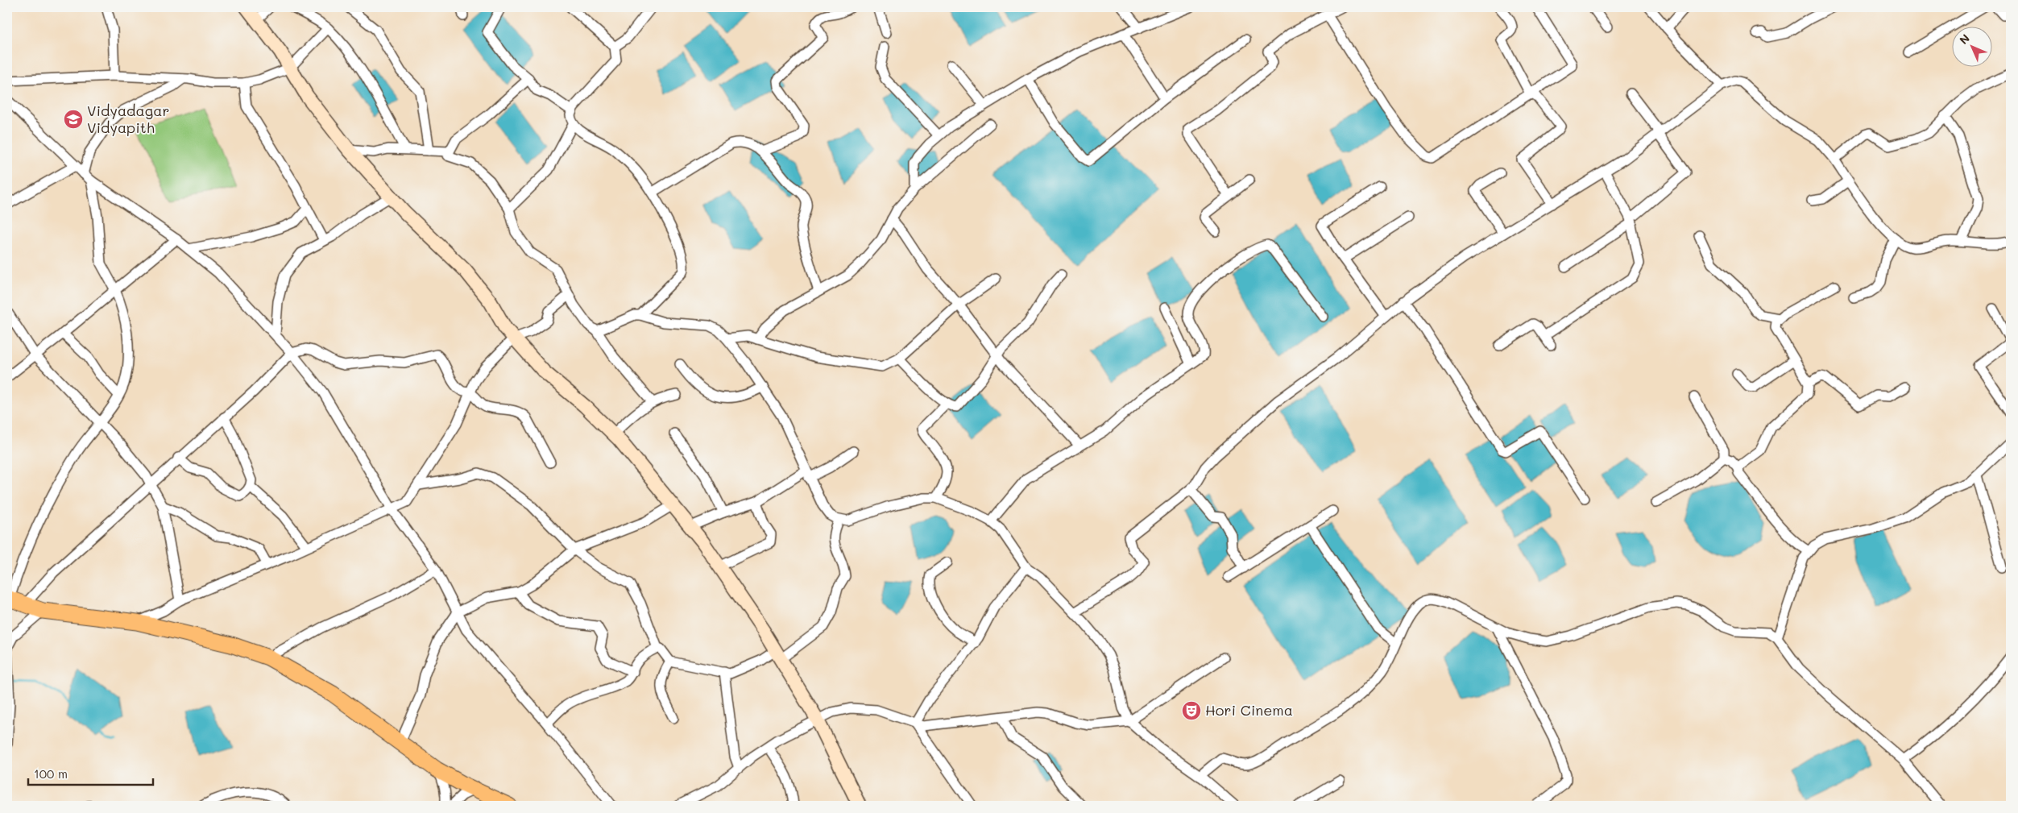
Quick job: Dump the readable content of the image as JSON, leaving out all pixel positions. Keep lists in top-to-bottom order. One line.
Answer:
{"places":{"school or university":["Vidyadagar Vidyapith"],"theatre":["Hori Cinema"]},"scale_bar":"100 m","north":"top left"}
